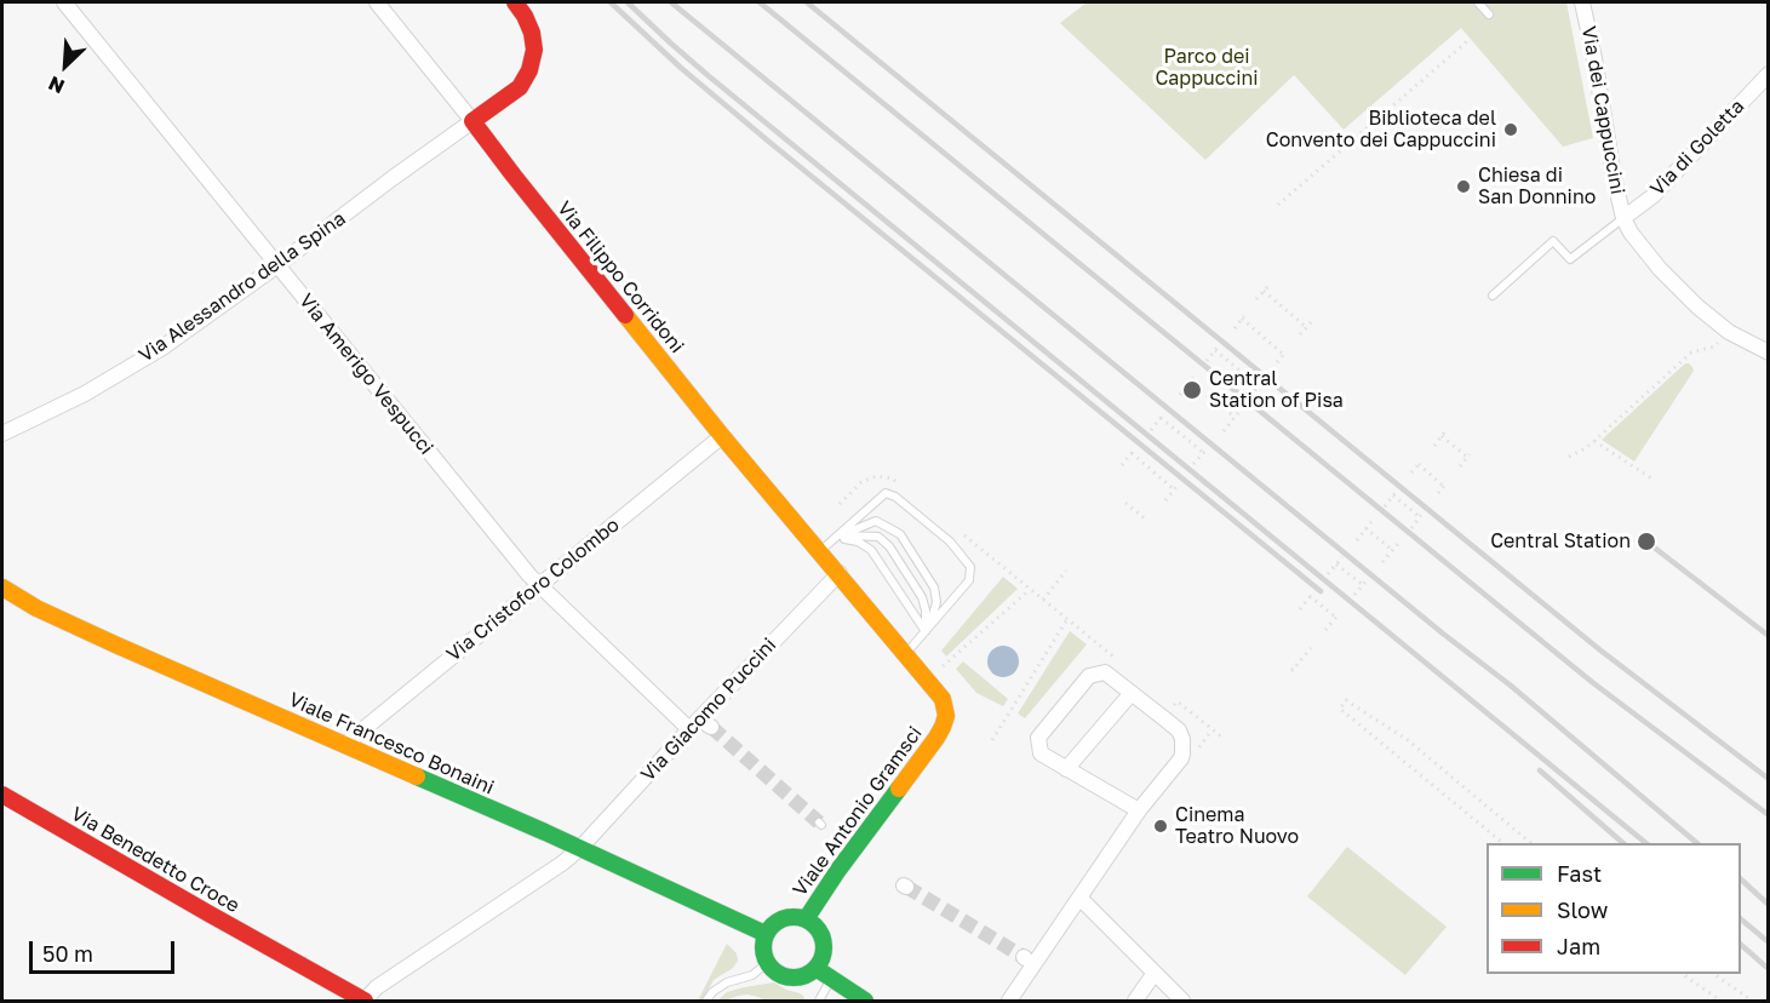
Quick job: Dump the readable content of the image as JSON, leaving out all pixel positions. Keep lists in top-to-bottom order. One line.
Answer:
{"streets":{"street":["Via dei Cappuccini","Via di Goletta","Via Filippo Corridoni","Via Alessandro della Spina","Via Amerigo Vespucci","Via Cristoforo Colombo","Via Giacomo Puccini","Viale Francesco Bonaini","Viale Antonio Gramsci","Via Benedetto Croce"]},"crossings":[["Via dei Cappuccini","Via di Goletta"],["Via Filippo Corridoni","Via Alessandro della Spina"],["Via Filippo Corridoni","Via Cristoforo Colombo"],["Via Filippo Corridoni","Via Giacomo Puccini"],["Via Filippo Corridoni","Viale Antonio Gramsci"],["Via Alessandro della Spina","Via Amerigo Vespucci"],["Via Amerigo Vespucci","Via Cristoforo Colombo"],["Via Amerigo Vespucci","Via Giacomo Puccini"],["Via Cristoforo Colombo","Viale Francesco Bonaini"],["Via Giacomo Puccini","Viale Francesco Bonaini"],["Via Giacomo Puccini","Viale Antonio Gramsci"],["Via Giacomo Puccini","Via Benedetto Croce"],["Viale Francesco Bonaini","Viale Antonio Gramsci"]],"parks":["Parco dei Cappuccini"],"places":["Biblioteca del Convento dei Cappuccini","Chiesa di San Donnino","Central Station of Pisa","Central Station","Cinema Teatro Nuovo"],"legend":["Fast","Slow","Jam"],"scale_bar":"50 m","north":"bottom left"}
